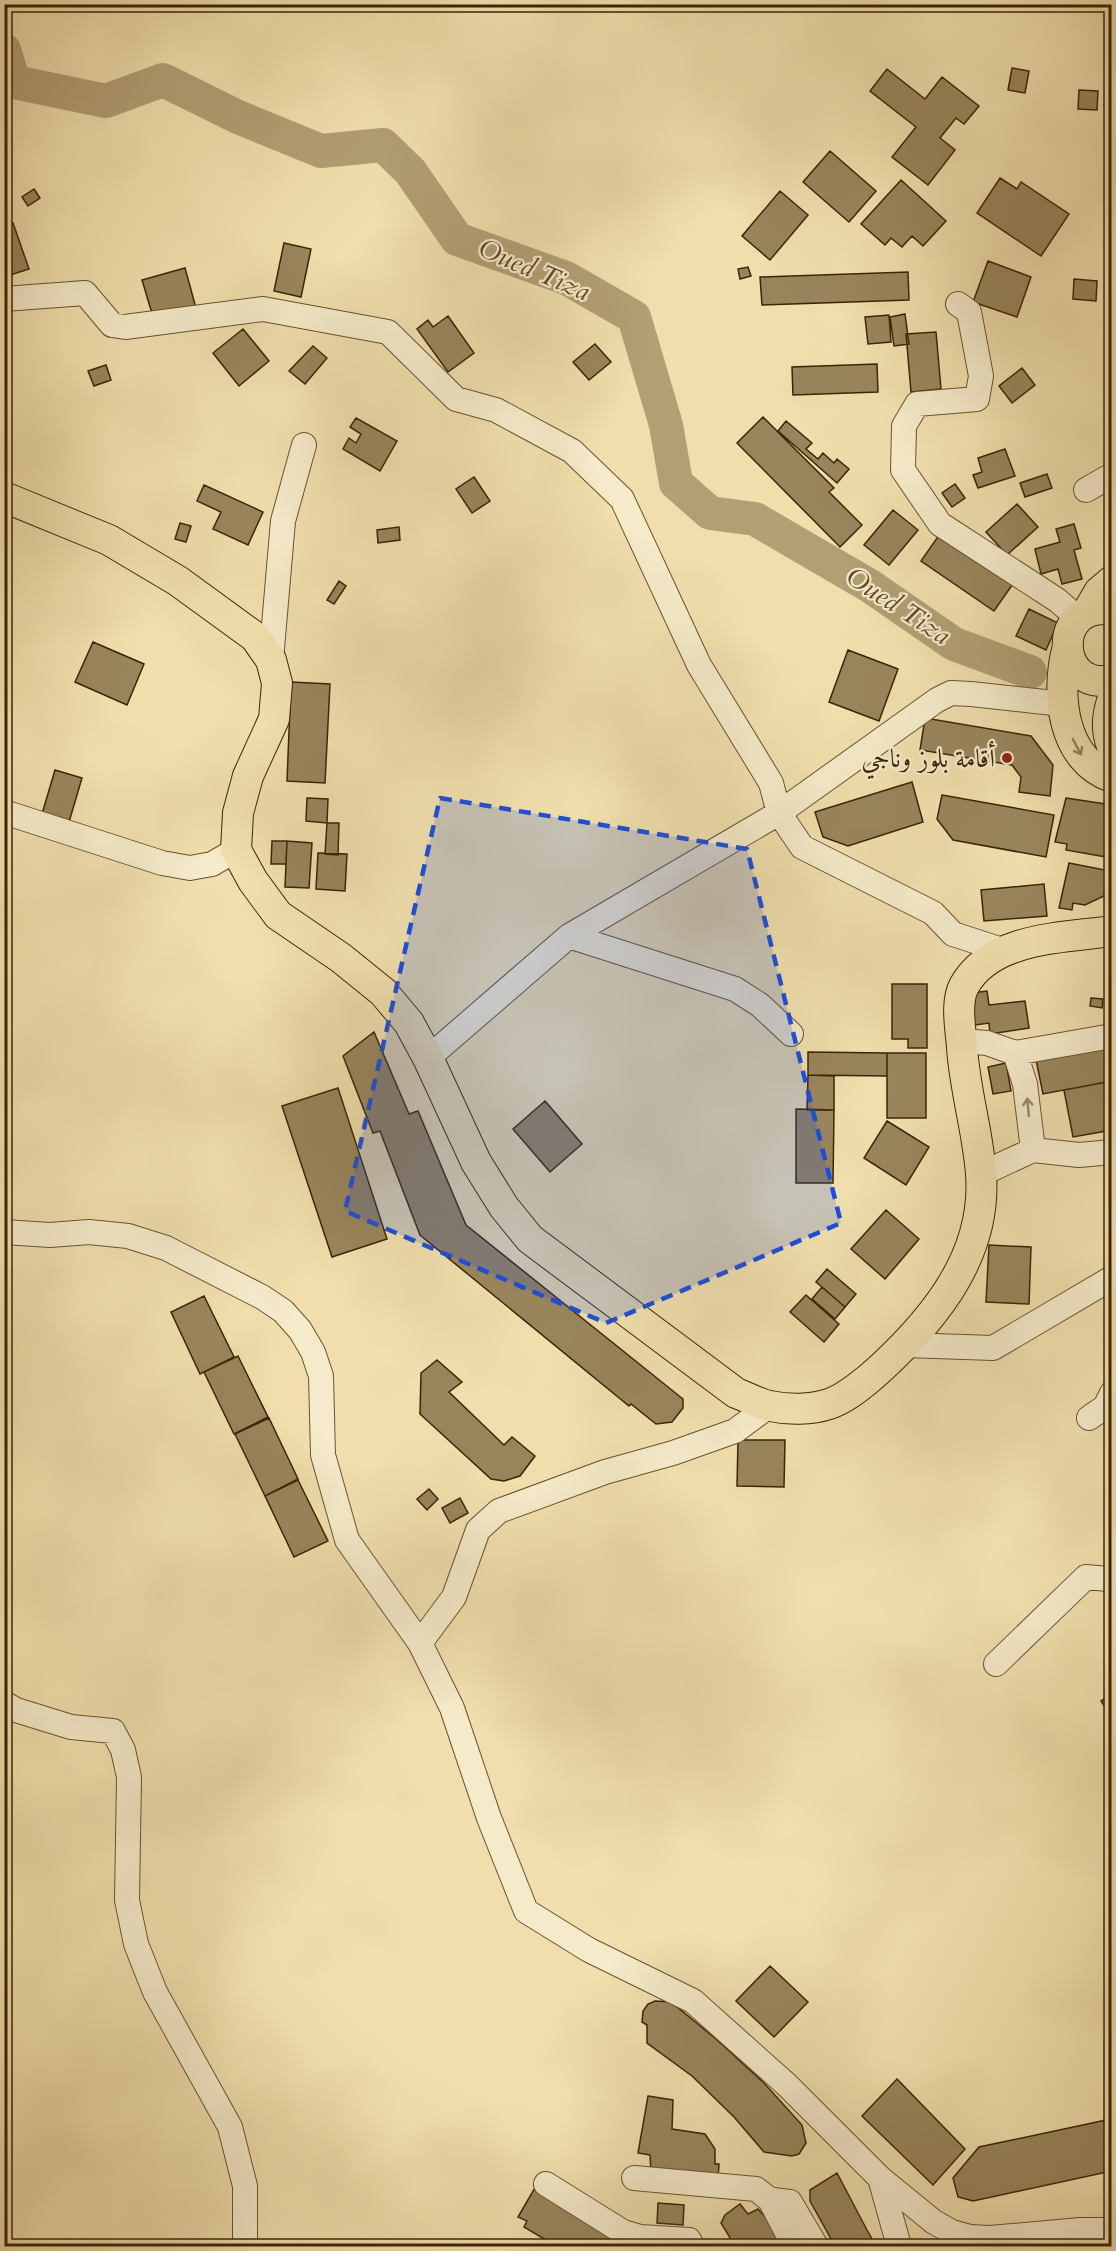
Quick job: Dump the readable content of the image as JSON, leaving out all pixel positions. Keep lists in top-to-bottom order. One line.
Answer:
{"water":["Oued Tiza"],"places":["أقامة بلوز وناجي"]}
